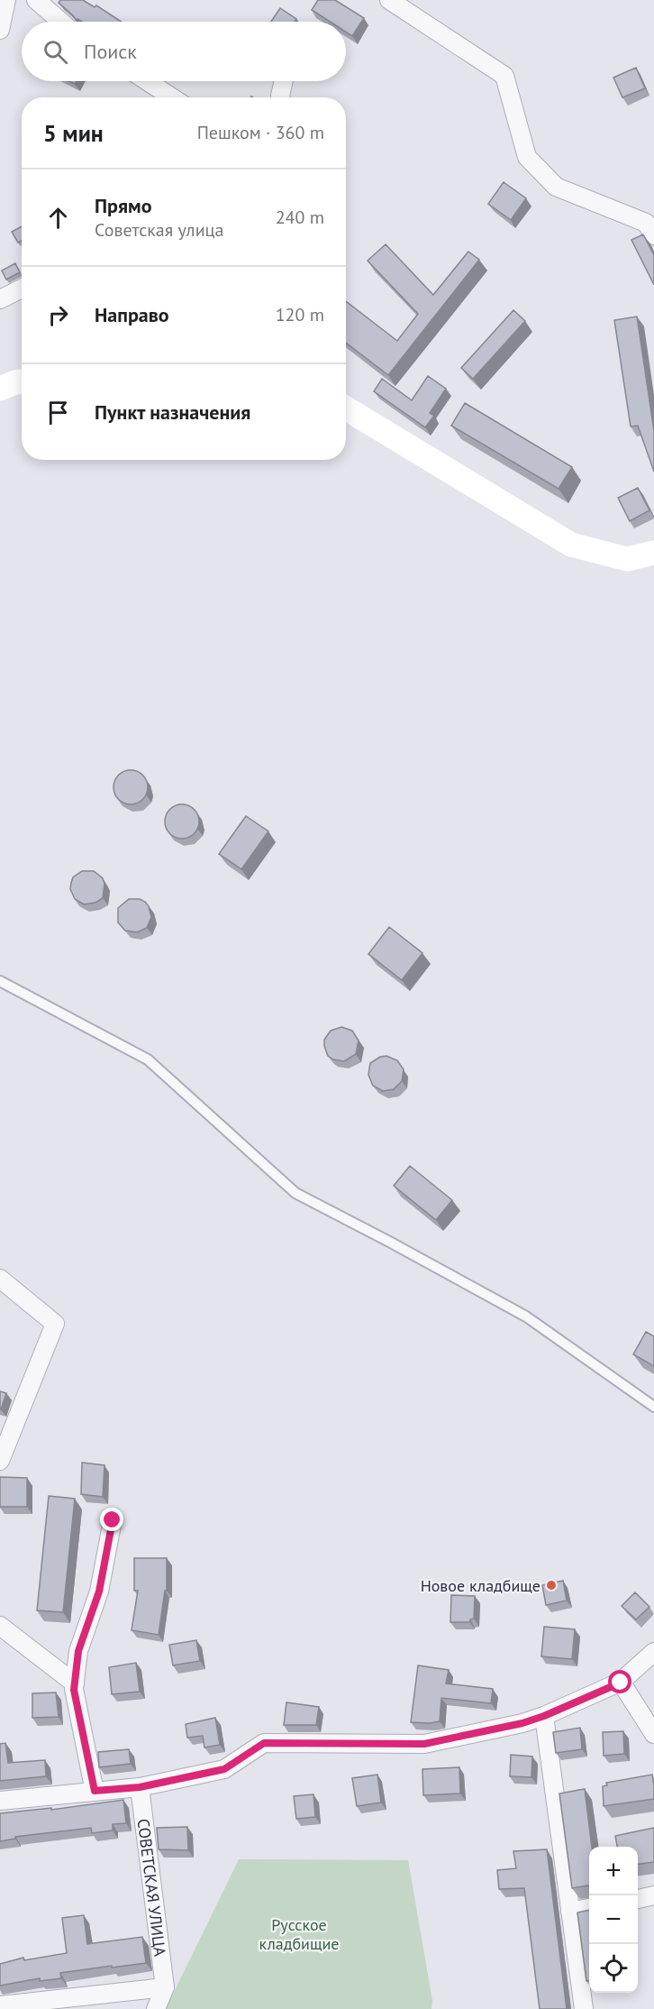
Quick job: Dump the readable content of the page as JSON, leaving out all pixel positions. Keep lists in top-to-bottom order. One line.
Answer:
{"streets":{"street":["СОВЕТСКАЯ УЛИЦА"]},"parks":["Русское кладбищие"],"places":["Новое кладбище"],"page":{"search":"Поиск","heading":["5 мин","Пешком · 360 m"],"list":[["Прямо","Советская улица","240 m"],["Направо","120 m"],"Пункт назначения"],"map_buttons":["+","−"]}}
